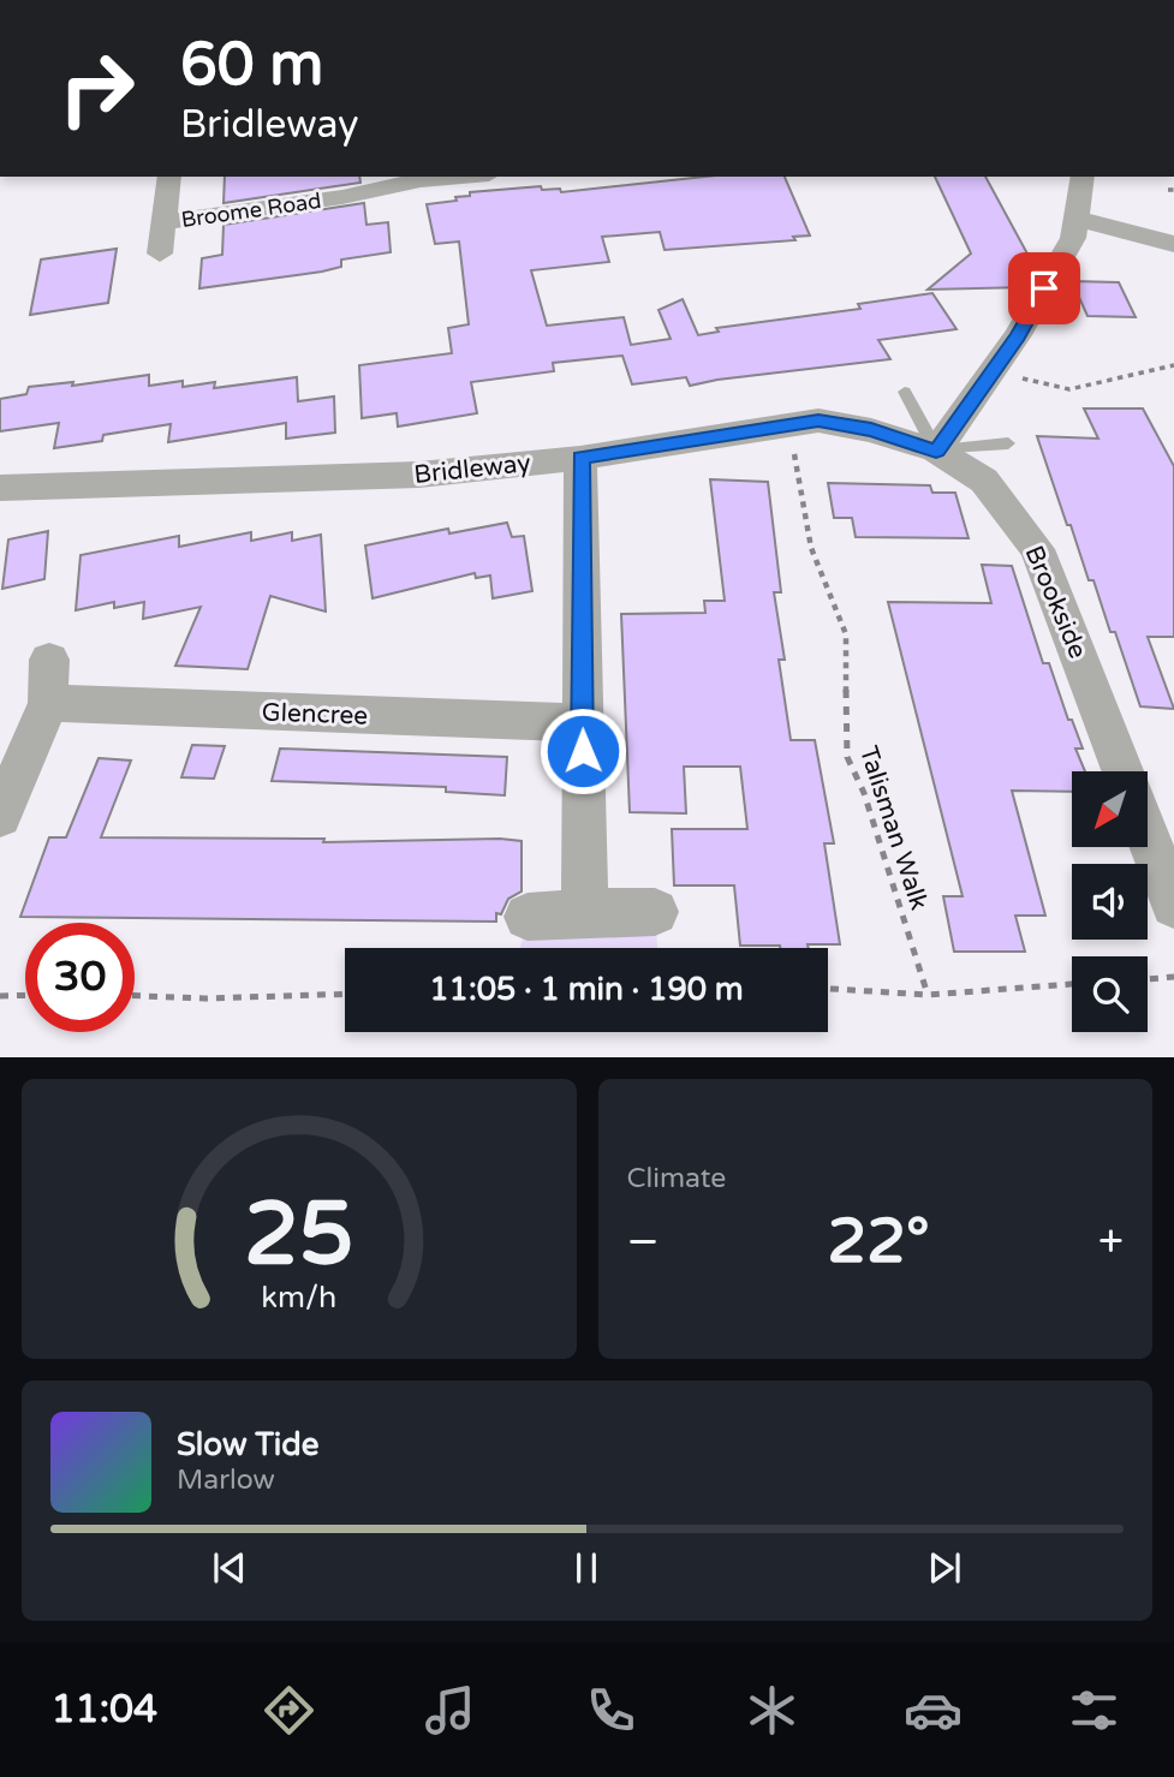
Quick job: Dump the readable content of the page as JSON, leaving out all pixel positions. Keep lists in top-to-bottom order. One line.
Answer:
{"streets":{"street":["Broome Road","Bridleway","Brookside","Glencree"],"path":["Talisman Walk"]},"crossings":[["Bridleway","Brookside"],["Bridleway","Talisman Walk"]],"north":"bottom left","page":{"turn":["60 m","Bridleway"],"limit":"30","trip":"11:05 · 1 min · 190 m","tile":"Climate","heat":["−","22°","+"],"song":["Slow Tide","Marlow"],"tabs":"11:04","gauge":["25","km/h"]}}
